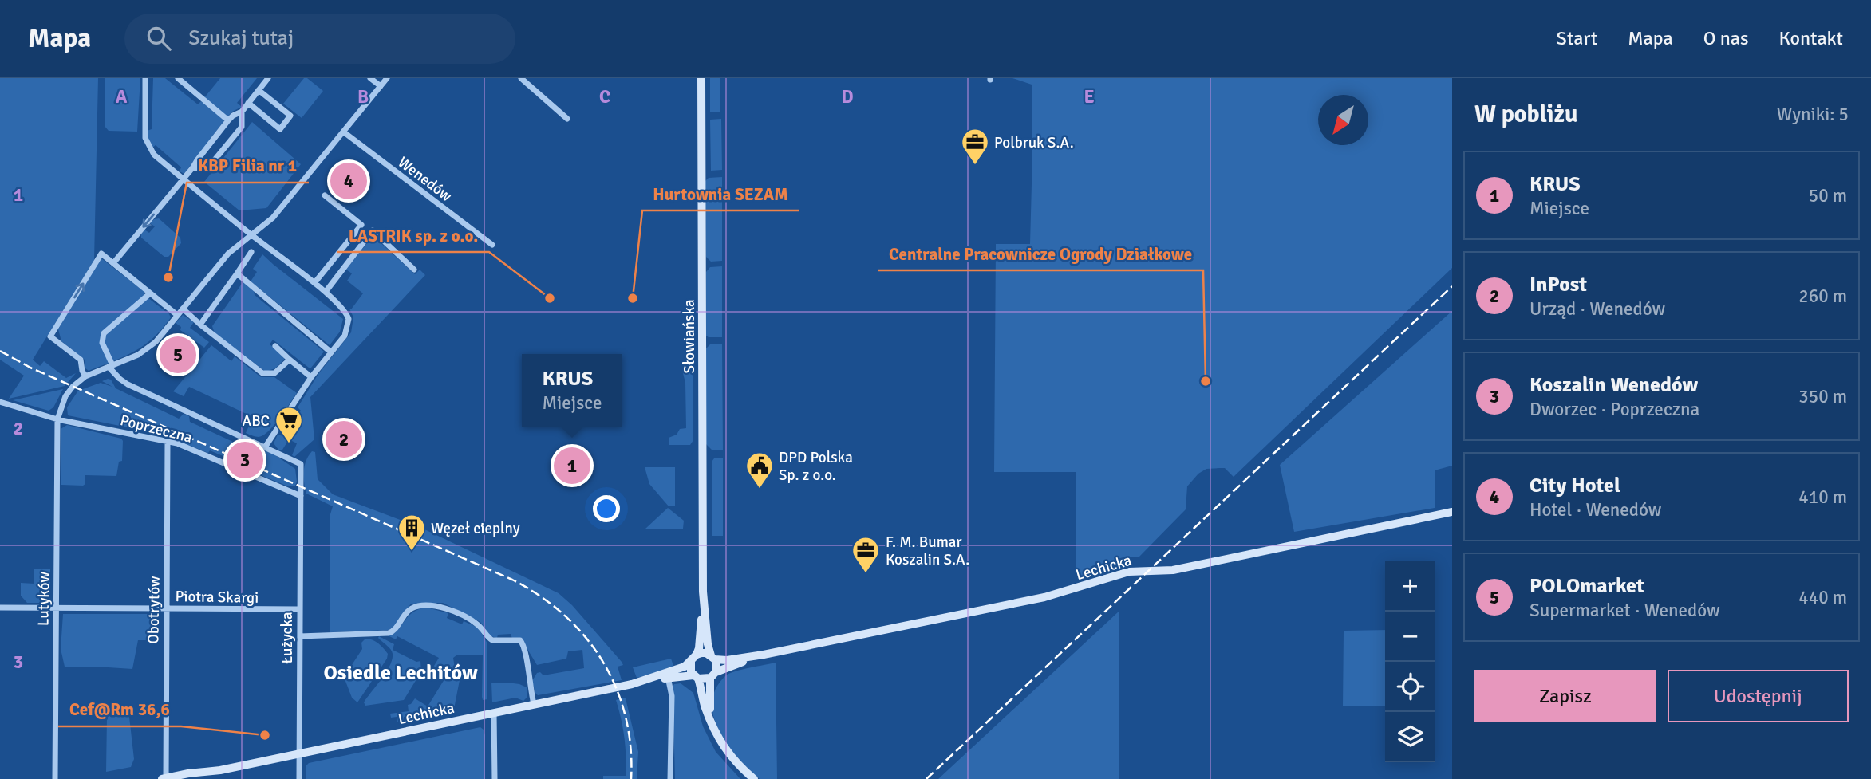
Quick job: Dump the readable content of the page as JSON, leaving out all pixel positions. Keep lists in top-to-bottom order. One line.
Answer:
{"streets":{"street":["Wenedów","Słowiańska","Poprzeczna","Lechicka","Piotra Skargi","Lutyków","Obotrytów","Łużycka"]},"crossings":[["Słowiańska","Lechicka"],["Poprzeczna","Lutyków"],["Poprzeczna","Obotrytów"],["Poprzeczna","Łużycka"],["Lechicka","Obotrytów"],["Lechicka","Łużycka"],["Piotra Skargi","Lutyków"],["Piotra Skargi","Obotrytów"],["Piotra Skargi","Łużycka"]],"districts":["Osiedle Lechitów"],"places":{"office":["Polbruk S.A.","F. M. Bumar Koszalin S.A."],"other":["KBP Filia nr 1","LASTRIK sp. z o.o.","Hurtownia SEZAM","Centralne Pracownicze Ogrody Działkowe","Cef@Rm 36,6"],"supermarket":["ABC"],"public building":["DPD Polska Sp. z o.o."],"building":["Węzeł cieplny"]},"north":"bottom left","page":{"header":"Mapa","search":"Szukaj tutaj","nav":["Start","Mapa","O nas","Kontakt"],"heading":["W pobliżu","Wyniki: 5"],"list":[{"mark":"1","name":"KRUS","note":"Miejsce","value":"50 m"},{"mark":"2","name":"InPost","note":"Urząd · Wenedów","value":"260 m"},{"mark":"3","name":"Koszalin Wenedów","note":"Dworzec · Poprzeczna","value":"350 m"},{"mark":"4","name":"City Hotel","note":"Hotel · Wenedów","value":"410 m"},{"mark":"5","name":"POLOmarket","note":"Supermarket · Wenedów","value":"440 m"}],"pins":["4","5","2","3","1"],"popup":["KRUS","Miejsce"],"map_buttons":["+","−"],"buttons":["Zapisz","Udostępnij"]},"grid":{"columns":["A","B","C","D","E"],"rows":["1","2","3"]}}
